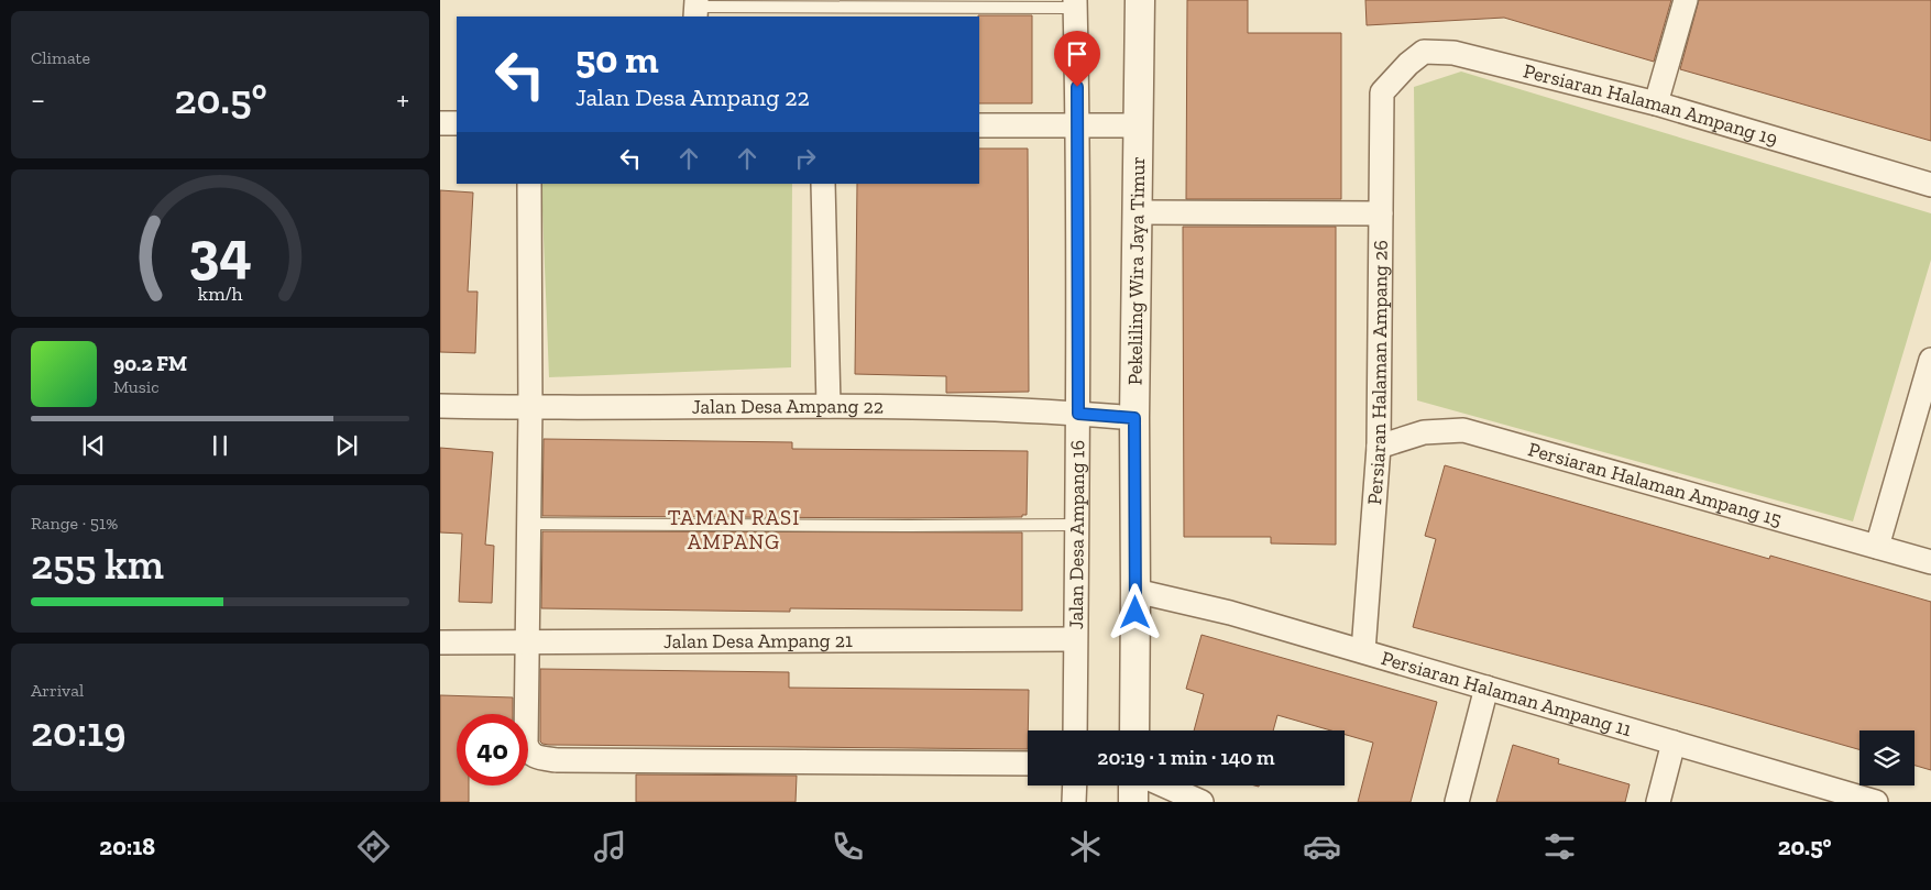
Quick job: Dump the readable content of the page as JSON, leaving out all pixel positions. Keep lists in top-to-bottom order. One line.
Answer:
{"streets":{"street":["Persiaran Halaman Ampang 19","Pekeliling Wira Jaya Timur","Persiaran Halaman Ampang 26","Jalan Desa Ampang 22","Persiaran Halaman Ampang 15","Jalan Desa Ampang 16","Jalan Desa Ampang 21","Persiaran Halaman Ampang 11"]},"crossings":[["Persiaran Halaman Ampang 19","Persiaran Halaman Ampang 26"],["Pekeliling Wira Jaya Timur","Jalan Desa Ampang 22"],["Pekeliling Wira Jaya Timur","Persiaran Halaman Ampang 11"],["Persiaran Halaman Ampang 26","Persiaran Halaman Ampang 15"],["Persiaran Halaman Ampang 26","Persiaran Halaman Ampang 11"],["Jalan Desa Ampang 22","Jalan Desa Ampang 16"],["Jalan Desa Ampang 16","Jalan Desa Ampang 21"]],"districts":["TAMAN RASI AMPANG"],"page":{"tile":["Climate",["Range · 51%","255 km"],["Arrival","20:19"]],"turn":["50 m","Jalan Desa Ampang 22"],"heat":["−","20.5°","+"],"song":["90.2 FM","Music"],"limit":"40","trip":"20:19 · 1 min · 140 m","tabs":["20:18","20.5°"],"gauge":["34","km/h"]}}
